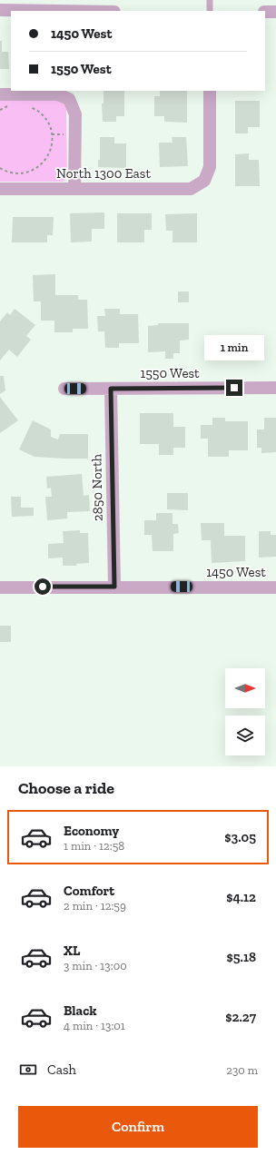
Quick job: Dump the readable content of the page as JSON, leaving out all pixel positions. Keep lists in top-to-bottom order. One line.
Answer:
{"streets":{"street":["North 1300 East","1550 West","2850 North","1450 West"]},"crossings":[["1550 West","2850 North"],["2850 North","1450 West"]],"north":"right","page":{"banner":["1450 West","1550 West"],"bubble":"1 min","heading":"Choose a ride","list":[{"name":"Economy","note":"1 min · 12:58","value":"$3.05"},{"name":"Comfort","note":"2 min · 12:59","value":"$4.12"},{"name":"XL","note":"3 min · 13:00","value":"$5.18"},{"name":"Black","note":"4 min · 13:01","value":"$2.27"}],"pay":["Cash","230 m"],"buttons":"Confirm"}}
